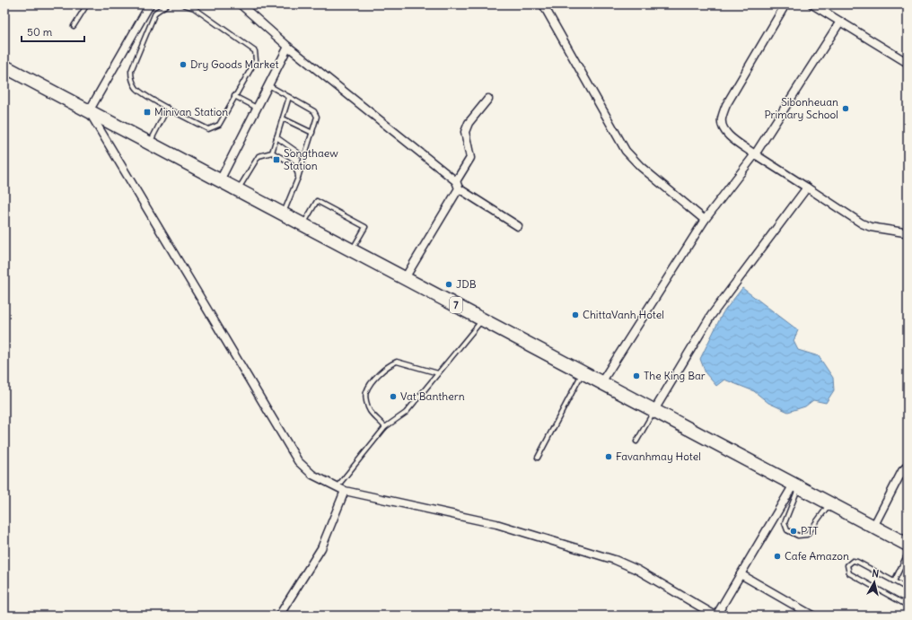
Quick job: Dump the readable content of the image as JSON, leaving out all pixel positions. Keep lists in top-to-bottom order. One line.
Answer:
{"streets":{"highway":["7"]},"places":{"other":["Dry Goods Market","Sibonheuan Primary School","JDB","ChittaVanh Hotel","The King Bar","Vat Banthern","Favanhmay Hotel","PTT","Cafe Amazon"],"transit":["Minivan Station","Songthaew Station"]},"scale_bar":"50 m","north":"top"}
